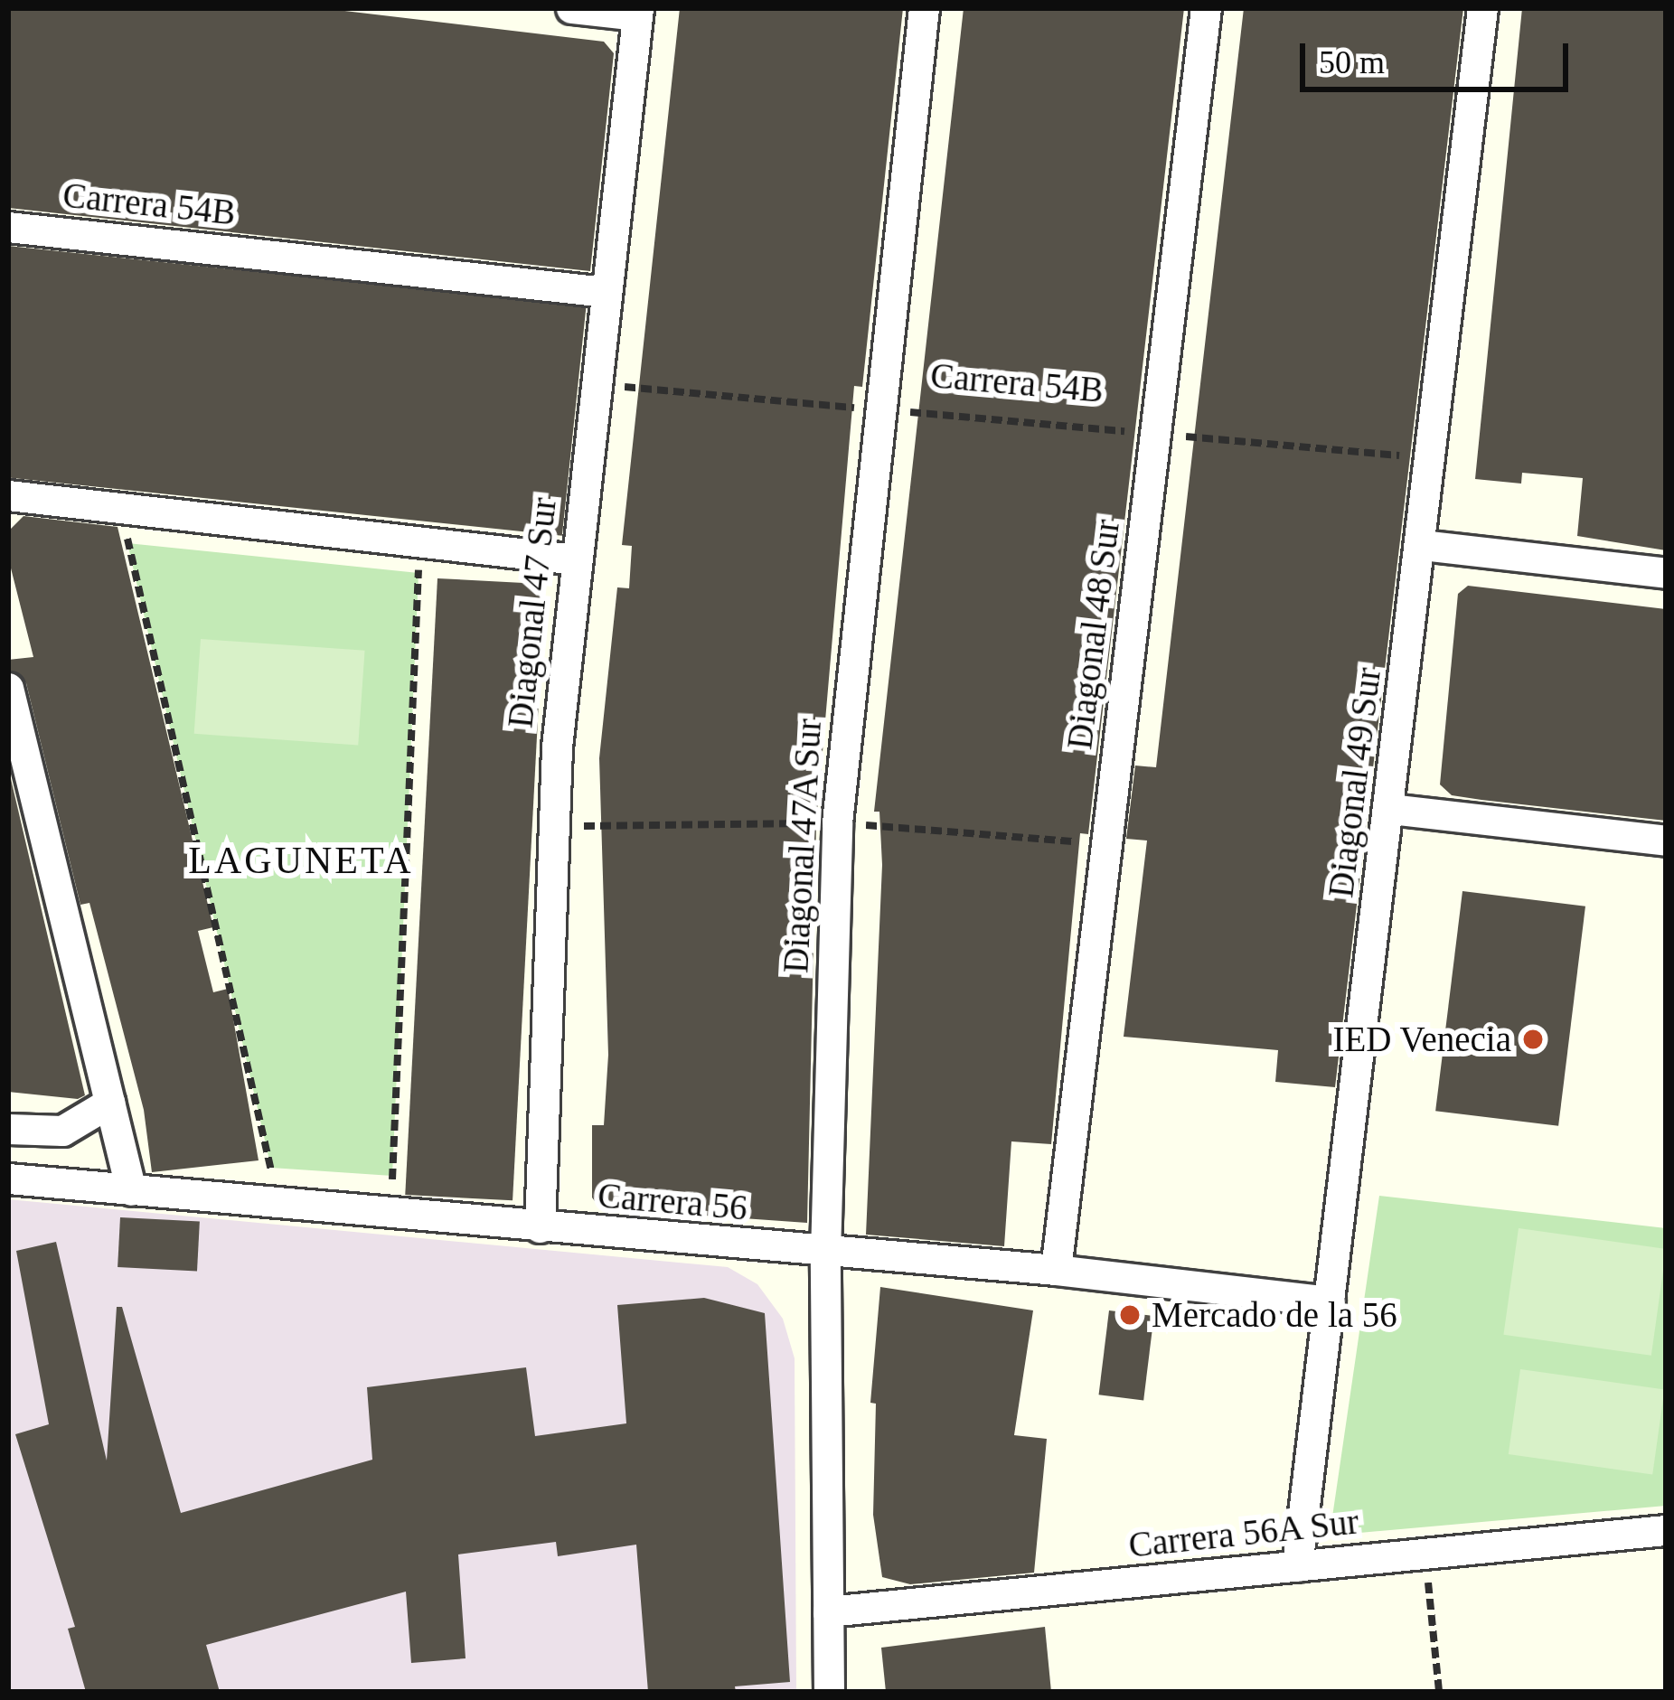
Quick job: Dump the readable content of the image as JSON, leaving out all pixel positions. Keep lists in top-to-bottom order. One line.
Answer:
{"streets":{"street":["Carrera 54B","Diagonal 47 Sur","Diagonal 48 Sur","Diagonal 49 Sur","Diagonal 47A Sur","Carrera 56","Carrera 56A Sur"]},"crossings":[["Carrera 54B","Diagonal 47 Sur"],["Carrera 54B","Diagonal 48 Sur"],["Carrera 54B","Diagonal 49 Sur"],["Carrera 54B","Diagonal 47A Sur"],["Diagonal 47 Sur","Carrera 56"],["Diagonal 48 Sur","Carrera 56"],["Diagonal 49 Sur","Carrera 56"],["Diagonal 49 Sur","Carrera 56A Sur"],["Diagonal 47A Sur","Carrera 56"],["Diagonal 47A Sur","Carrera 56A Sur"]],"districts":["LAGUNETA"],"places":["IED Venecia","Mercado de la 56"],"scale_bar":"50 m"}
